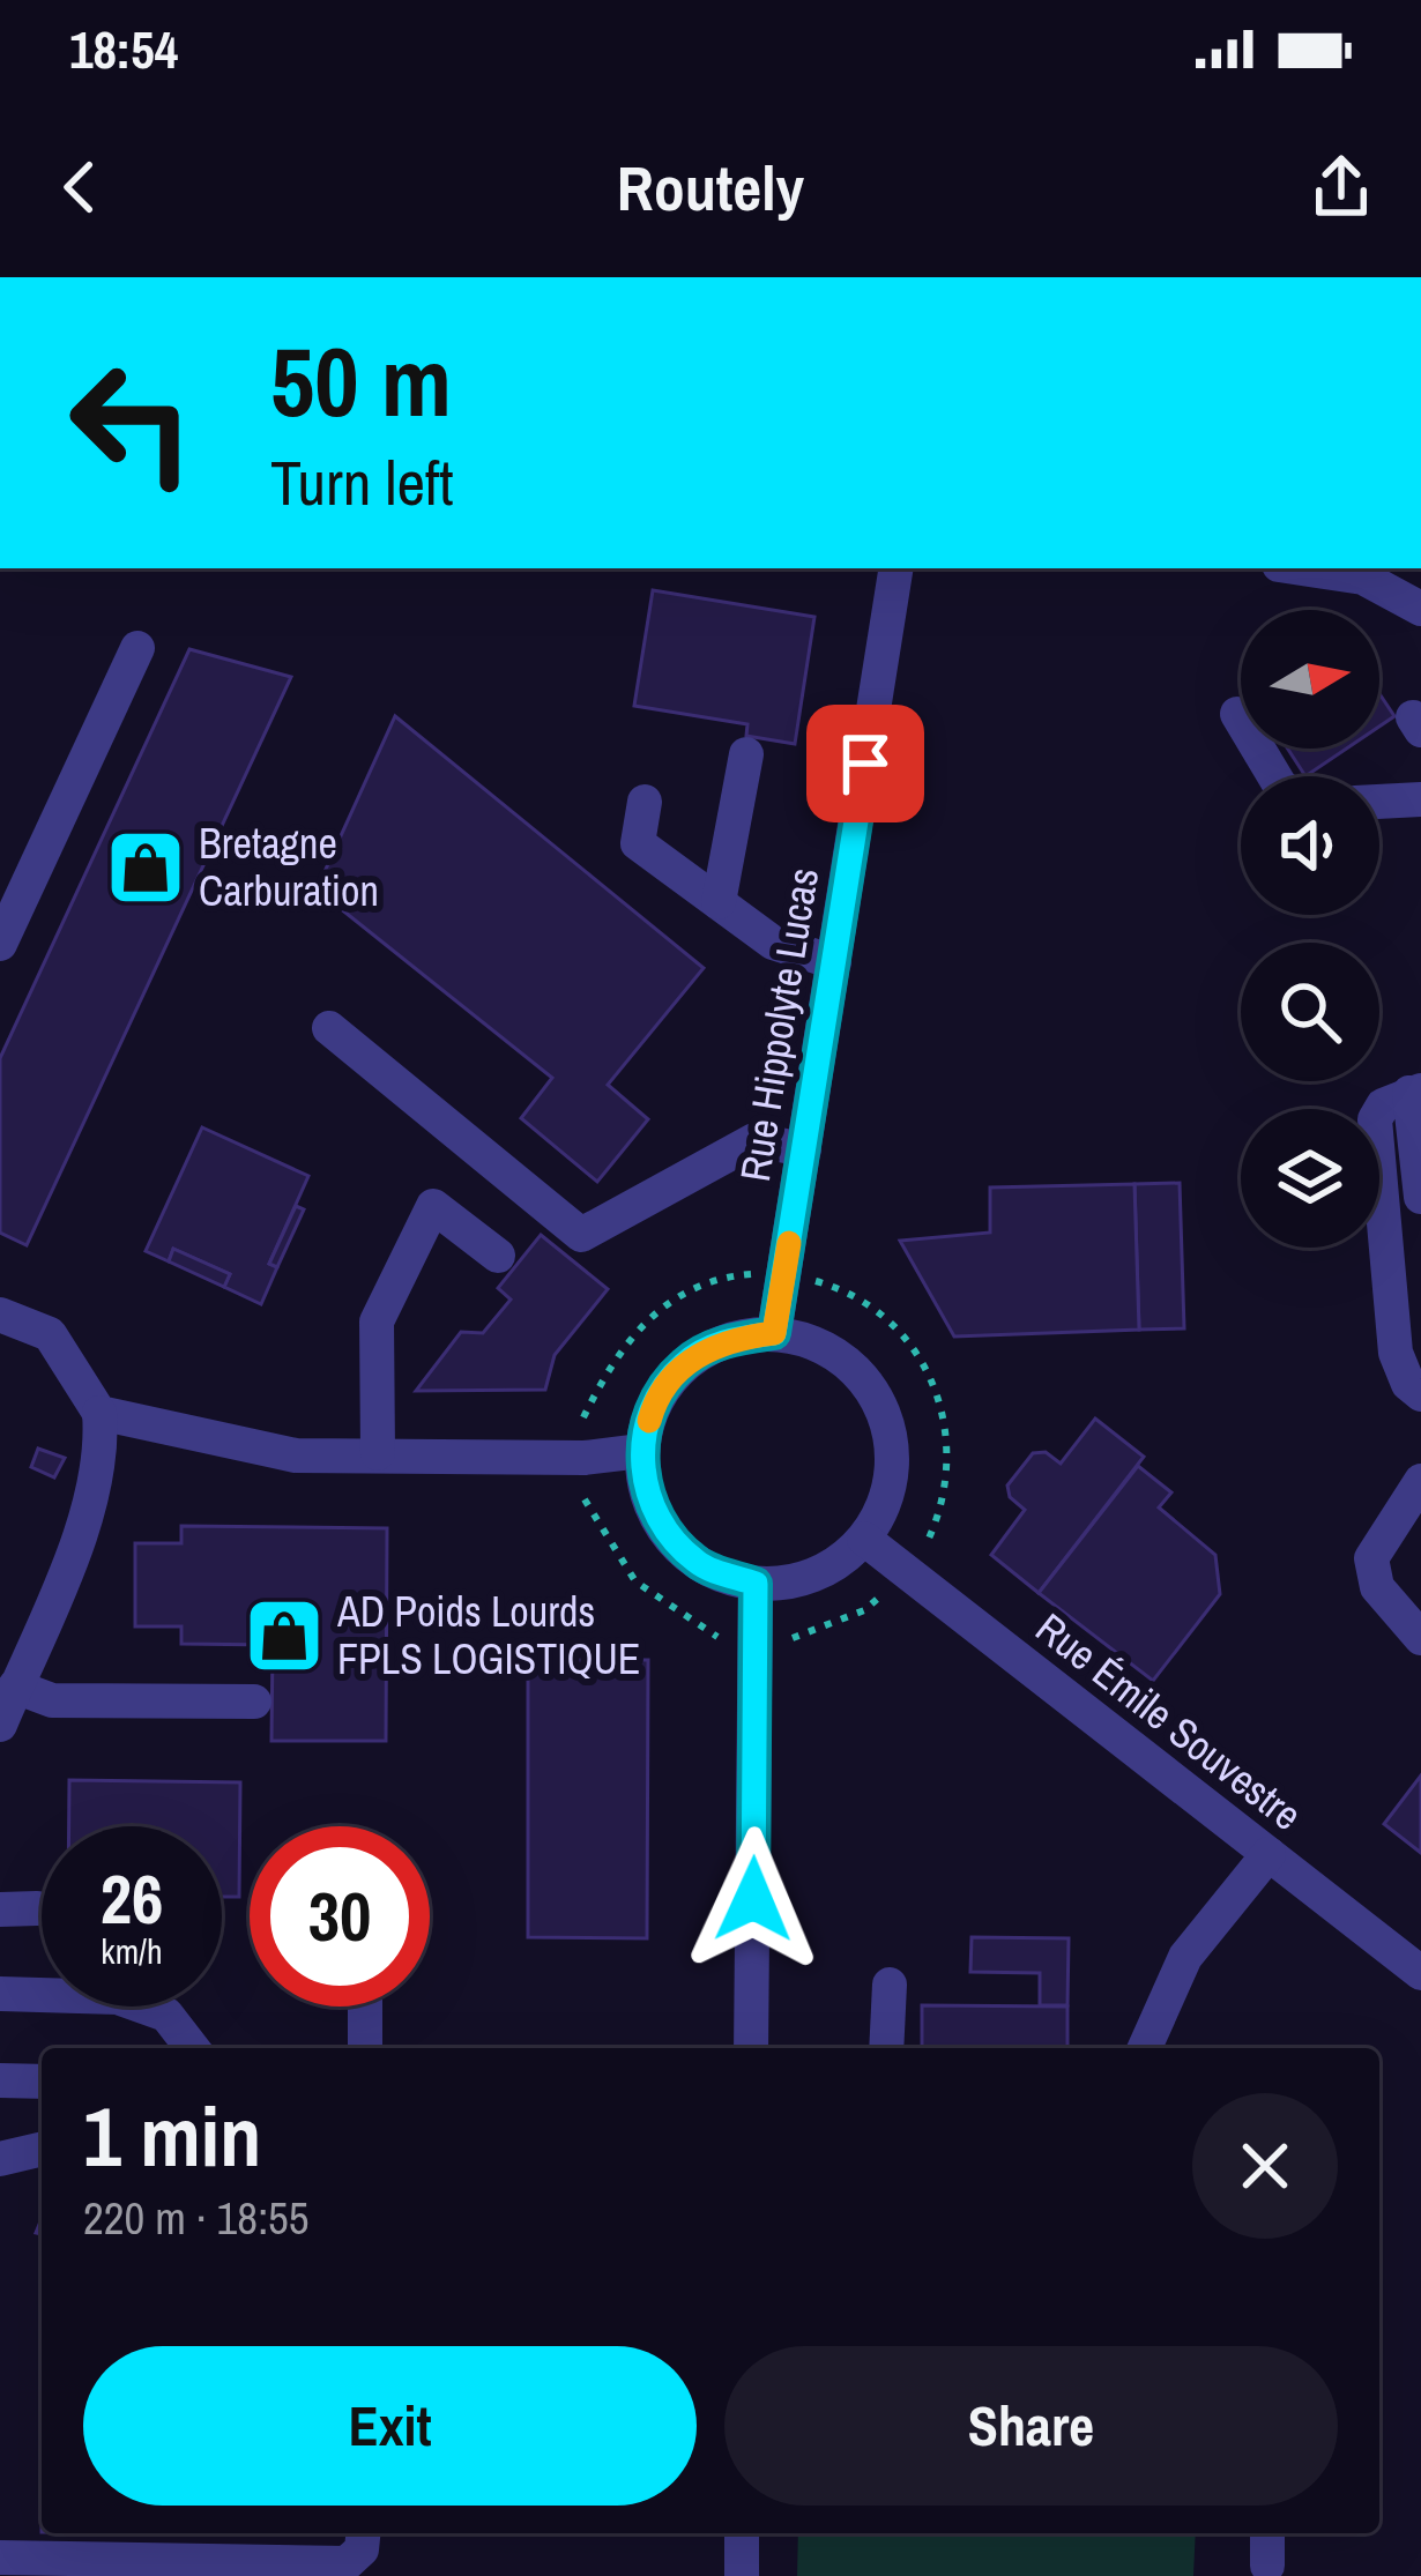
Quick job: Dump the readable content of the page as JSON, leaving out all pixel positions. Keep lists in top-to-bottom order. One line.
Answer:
{"streets":{"street":["Rue Hippolyte Lucas","Rue Émile Souvestre"]},"crossings":[["Rue Hippolyte Lucas","Rue Émile Souvestre"]],"places":{"shop":["Bretagne Carburation","AD Poids Lourds FPLS LOGISTIQUE"]},"north":"right","page":{"status":"18:54","header":"Routely","turn":["50 m","Turn left"],"speed":"26 km/h","limit":"30","heading":["1 min","220 m · 18:55"],"buttons":["Exit","Share"]}}
